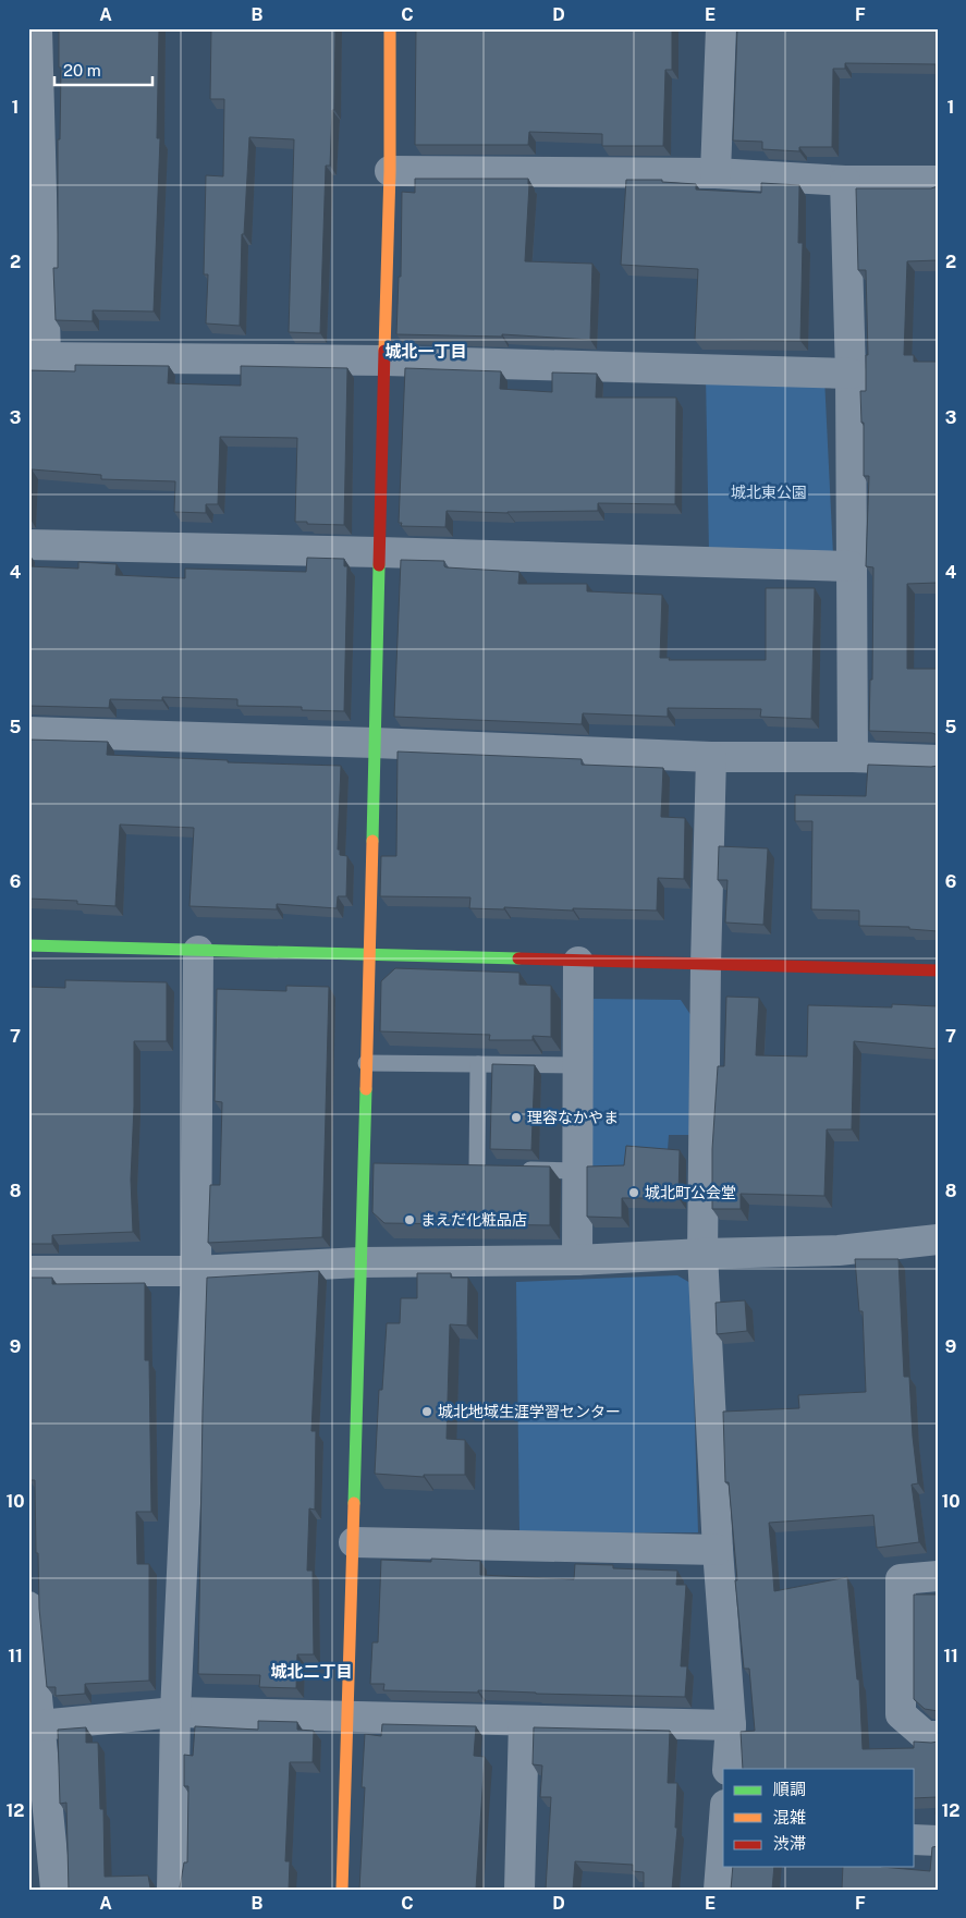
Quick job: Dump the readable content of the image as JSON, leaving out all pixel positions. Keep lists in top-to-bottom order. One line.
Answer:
{"districts":["城北一丁目","城北二丁目"],"parks":["城北東公園"],"places":["理容なかやま","城北町公会堂","まえだ化粧品店","城北地域生涯学習センター"],"legend":["順調","混雑","渋滞"],"scale_bar":"20 m","grid":{"columns":["A","B","C","D","E","F"],"rows":["1","2","3","4","5","6","7","8","9","10","11","12"]}}
